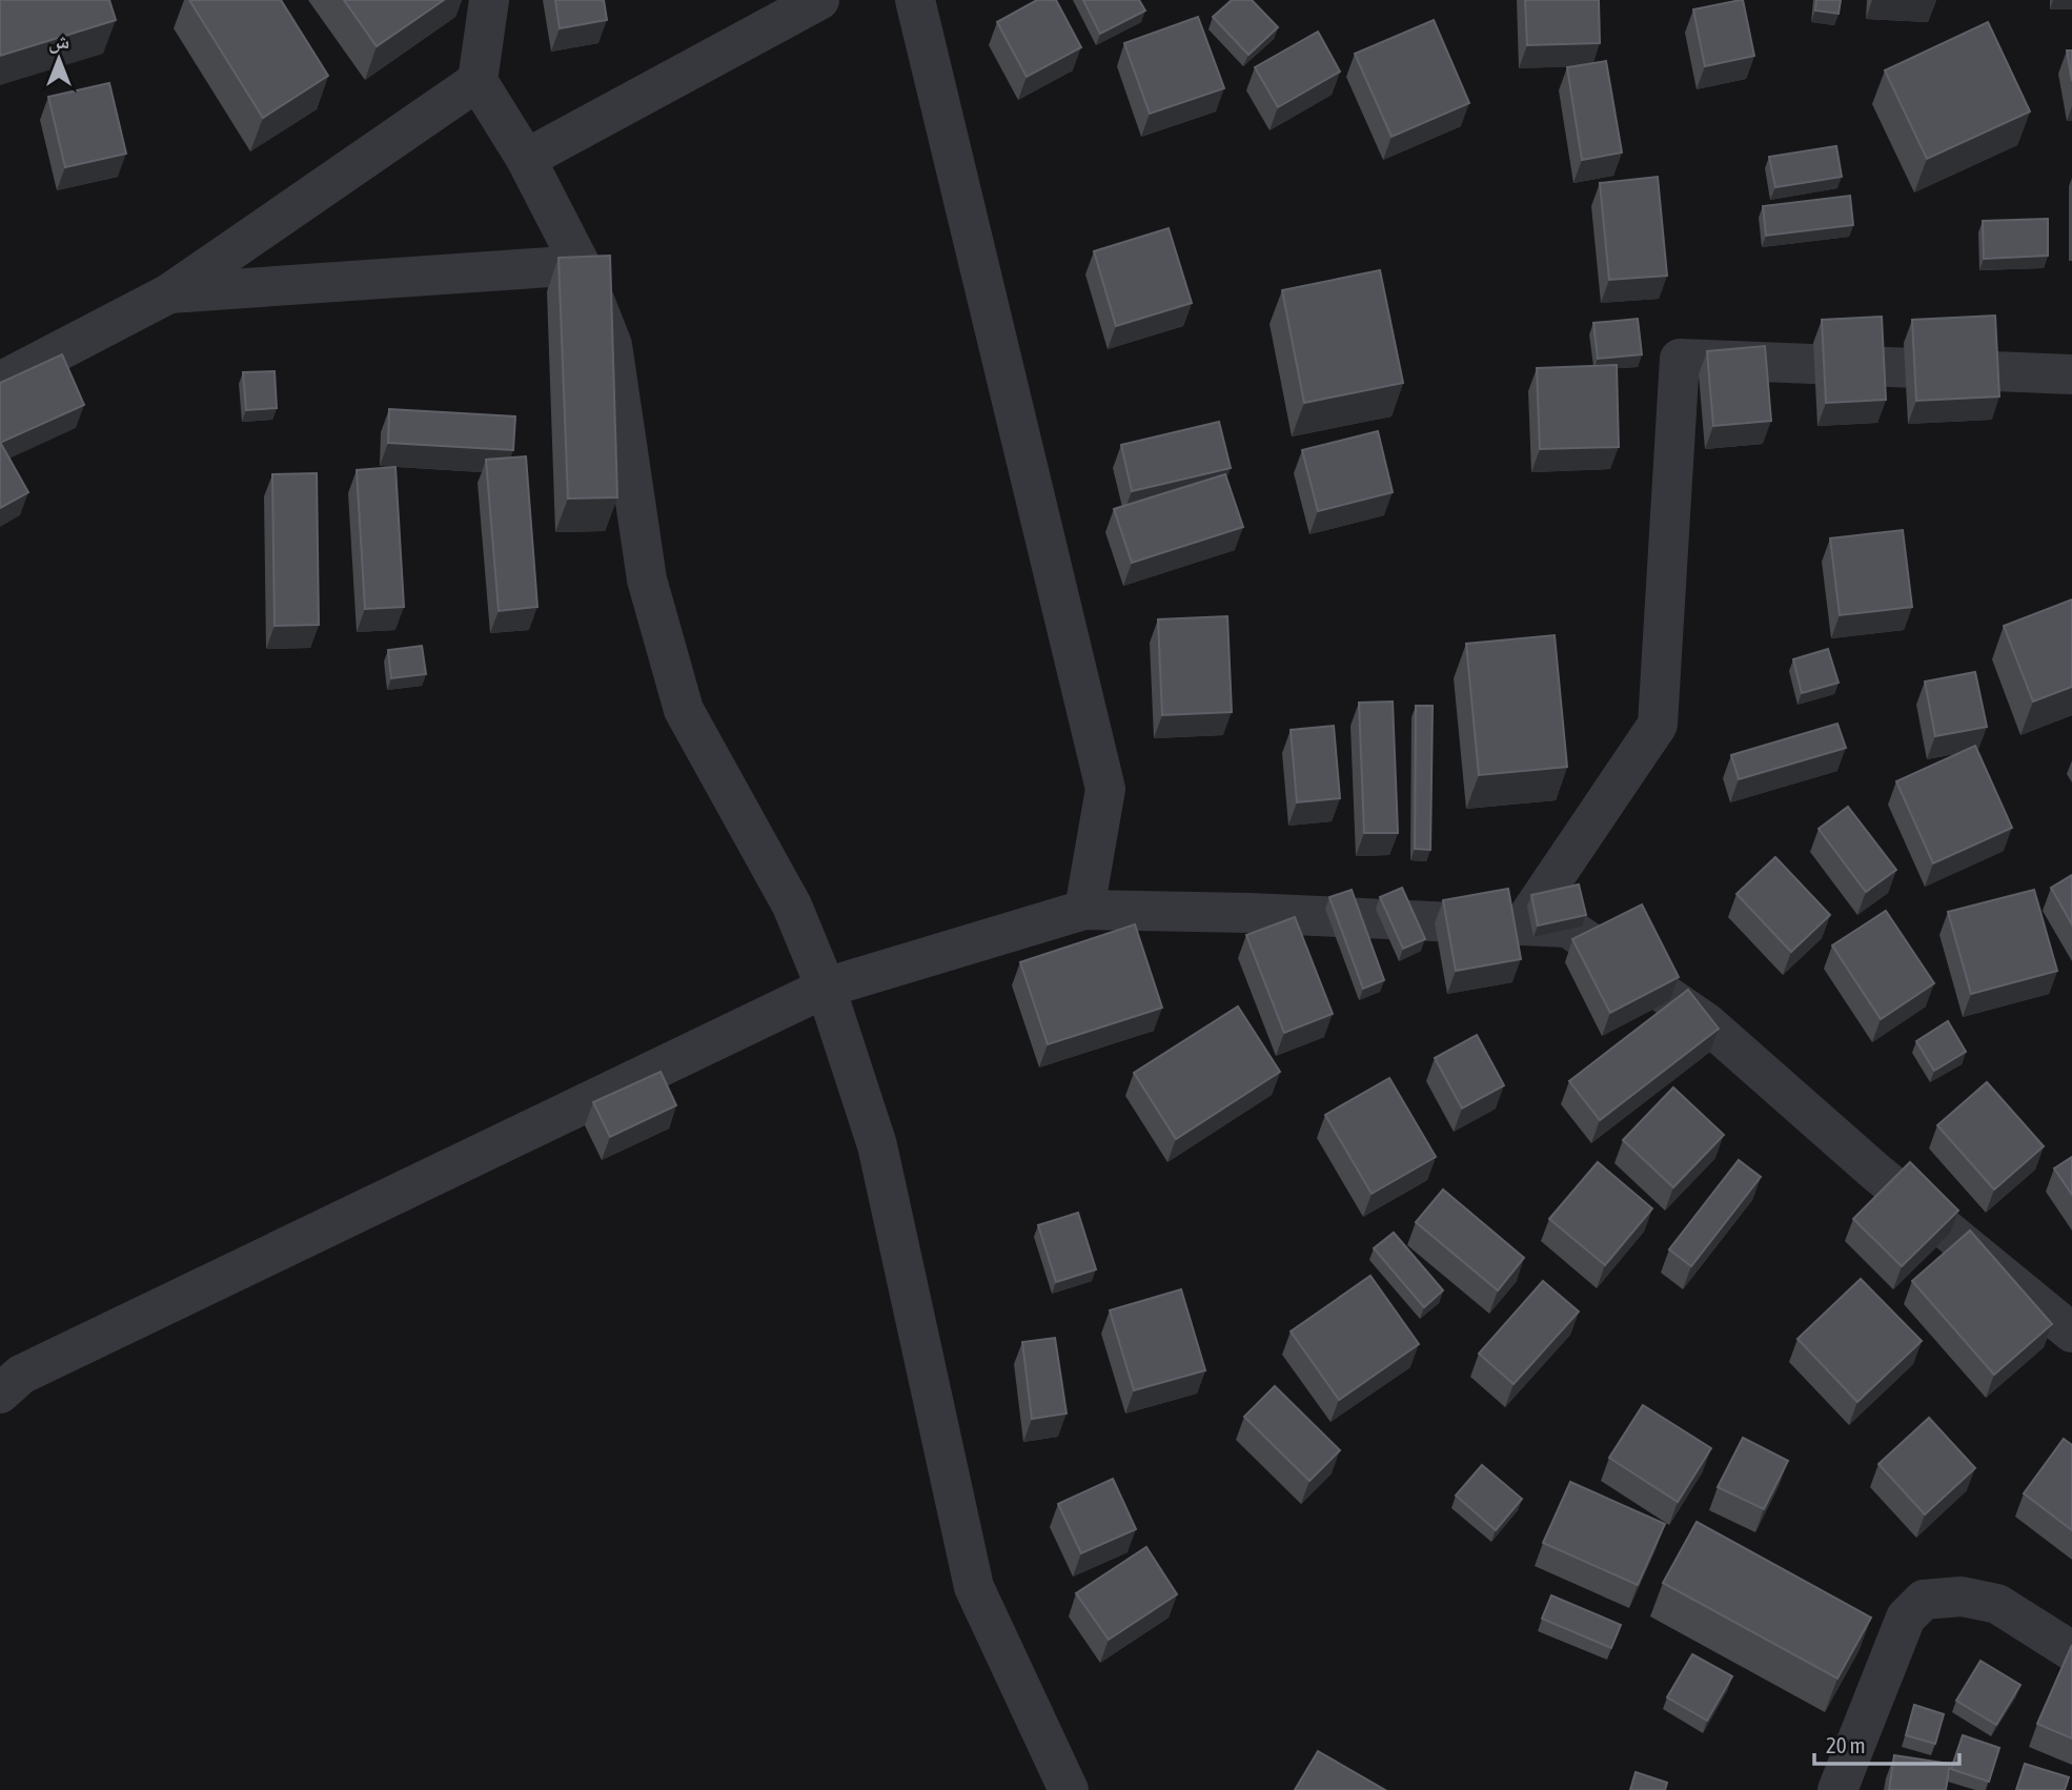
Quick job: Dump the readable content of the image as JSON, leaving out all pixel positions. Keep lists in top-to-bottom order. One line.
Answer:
{"scale_bar":"20 m","north":"top"}
